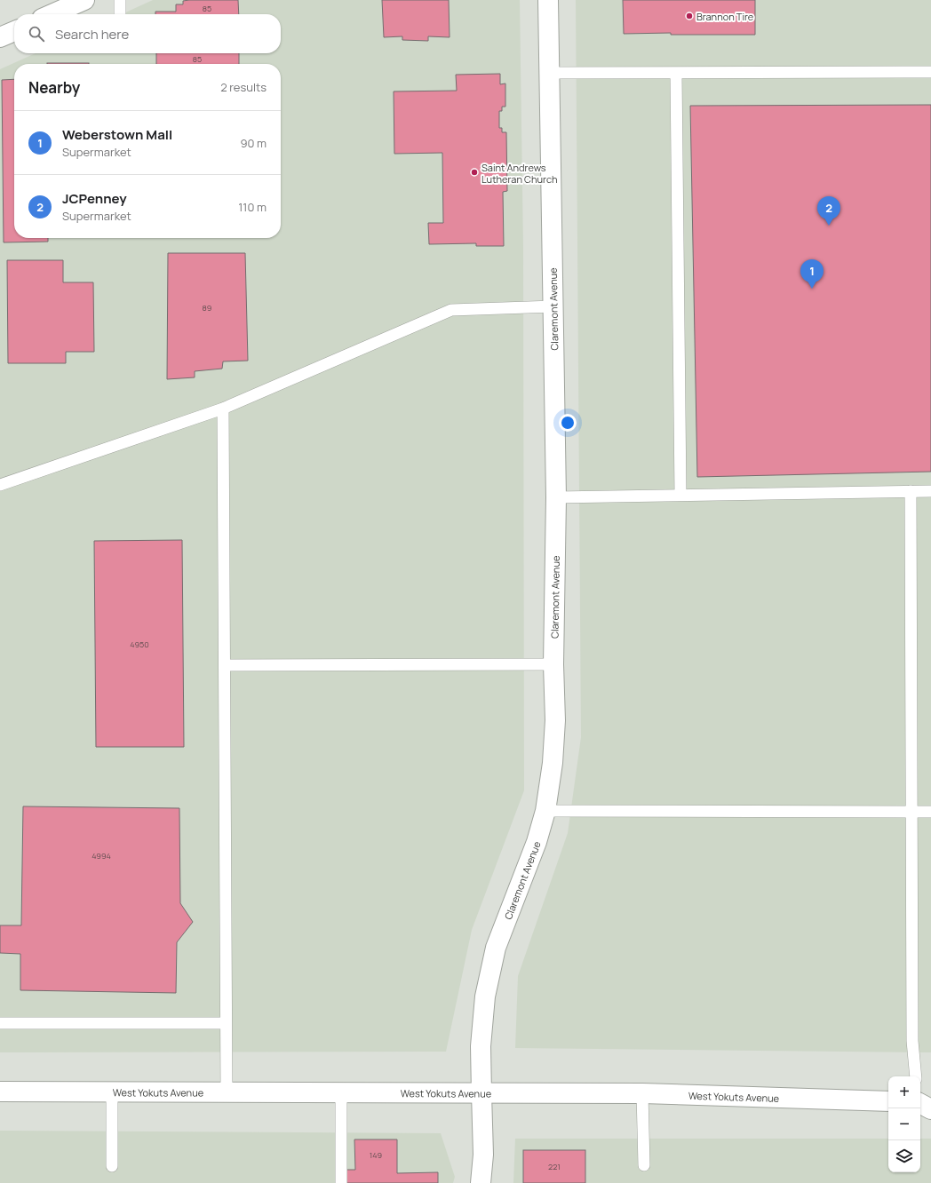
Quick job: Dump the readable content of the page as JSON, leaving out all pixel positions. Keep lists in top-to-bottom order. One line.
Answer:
{"streets":{"street":["Claremont Avenue","West Yokuts Avenue"]},"crossings":[["Claremont Avenue","West Yokuts Avenue"]],"places":["Brannon Tire","Saint Andrews Lutheran Church"],"house_numbers":["85","85","89","4950","4994","149","221"],"page":{"search":"Search here","heading":["Nearby","2 results"],"list":[{"mark":"1","name":"Weberstown Mall","note":"Supermarket","value":"90 m"},{"mark":"2","name":"JCPenney","note":"Supermarket","value":"110 m"}],"pins":["2","1"],"map_buttons":["+","−"]}}
